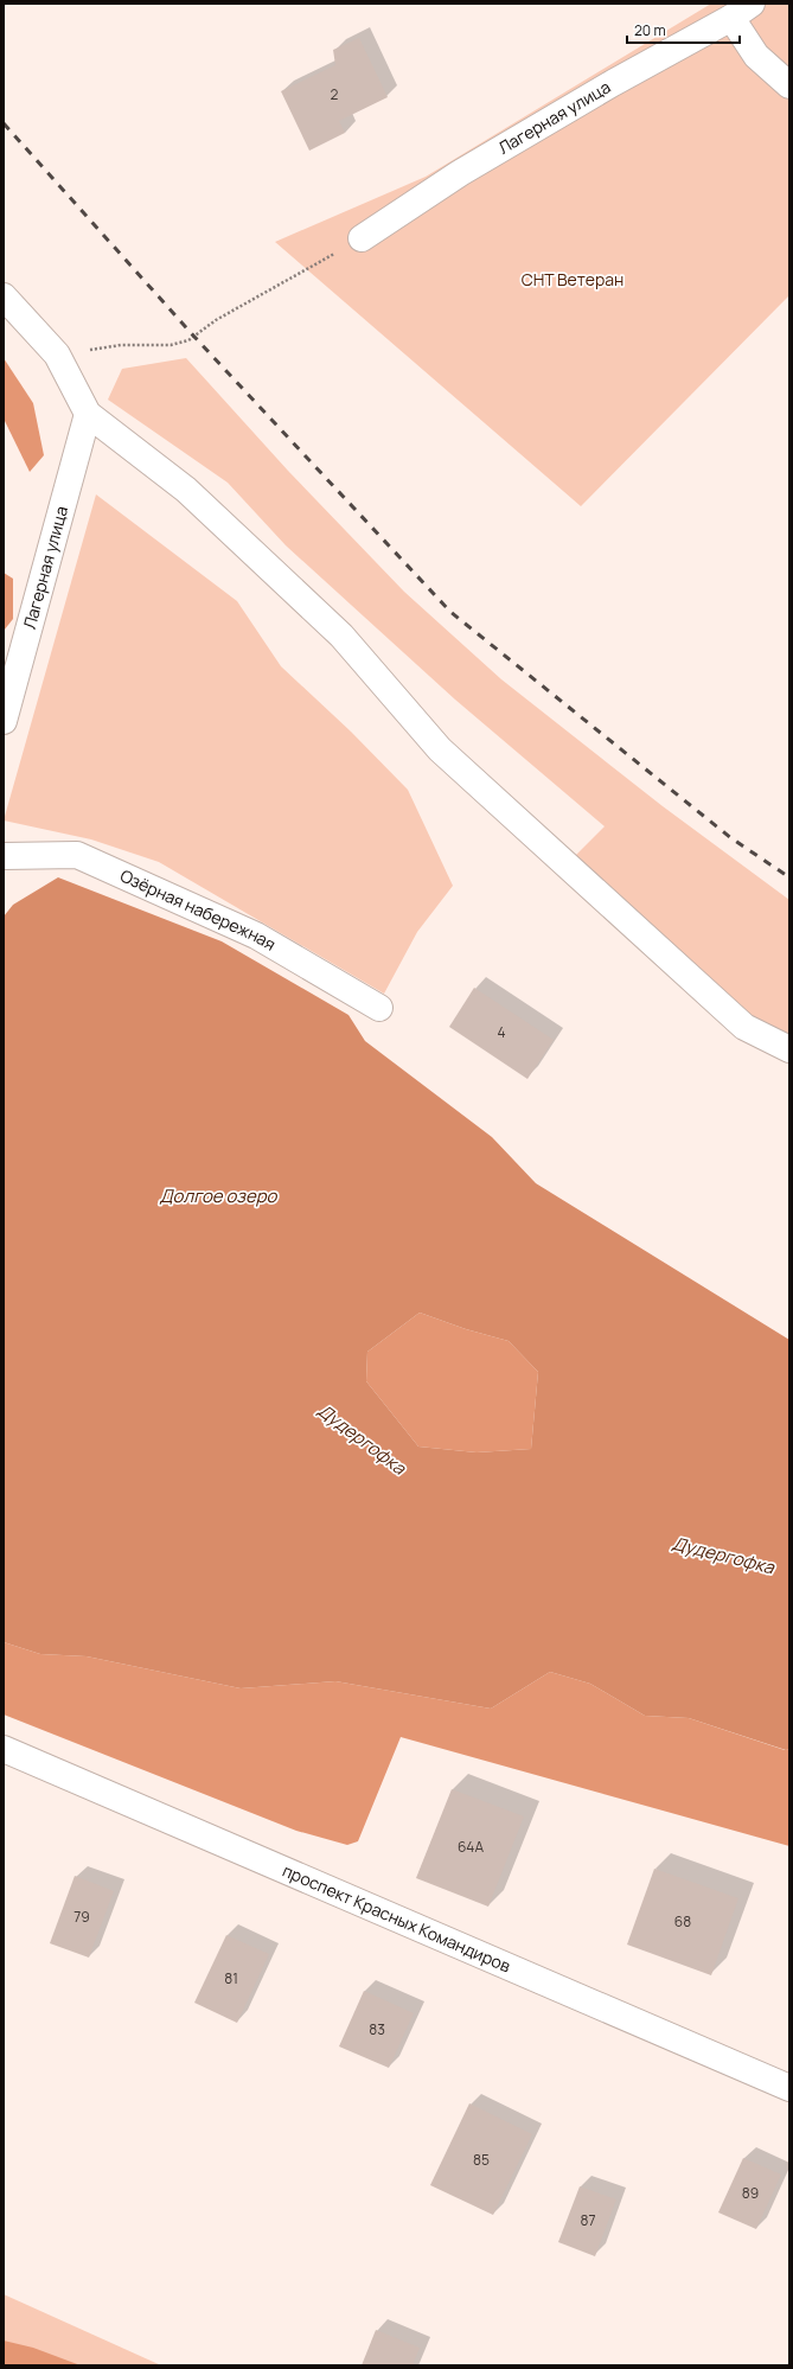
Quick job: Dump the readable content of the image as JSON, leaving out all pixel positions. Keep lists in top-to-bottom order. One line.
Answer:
{"streets":{"street":["Лагерная улица","Озёрная набережная","проспект Красных Командиров"]},"water":["Долгое озеро","Дудергофка"],"parks":["СНТ Ветеран"],"house_numbers":["2","4","64А","79","68","81","83","85","89","87"],"scale_bar":"20 m"}
